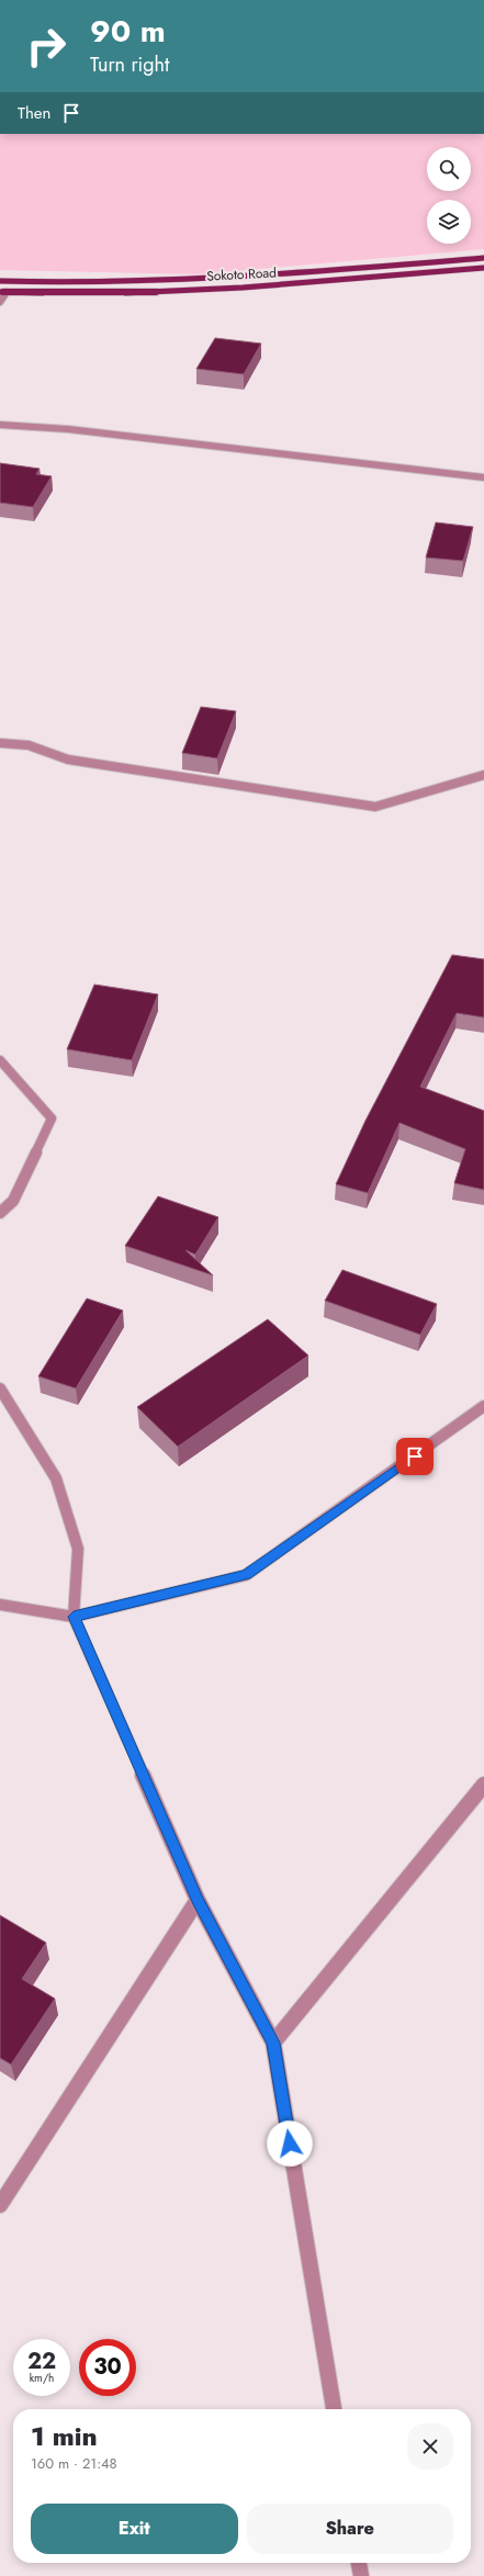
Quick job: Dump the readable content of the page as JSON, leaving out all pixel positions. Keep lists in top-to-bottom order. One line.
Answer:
{"streets":{"main road":["Sokoto Road"]},"page":{"turn":["90 m","Turn right"],"then":"Then","speed":"22 km/h","limit":"30","heading":["1 min","160 m · 21:48"],"buttons":["Exit","Share"]}}
